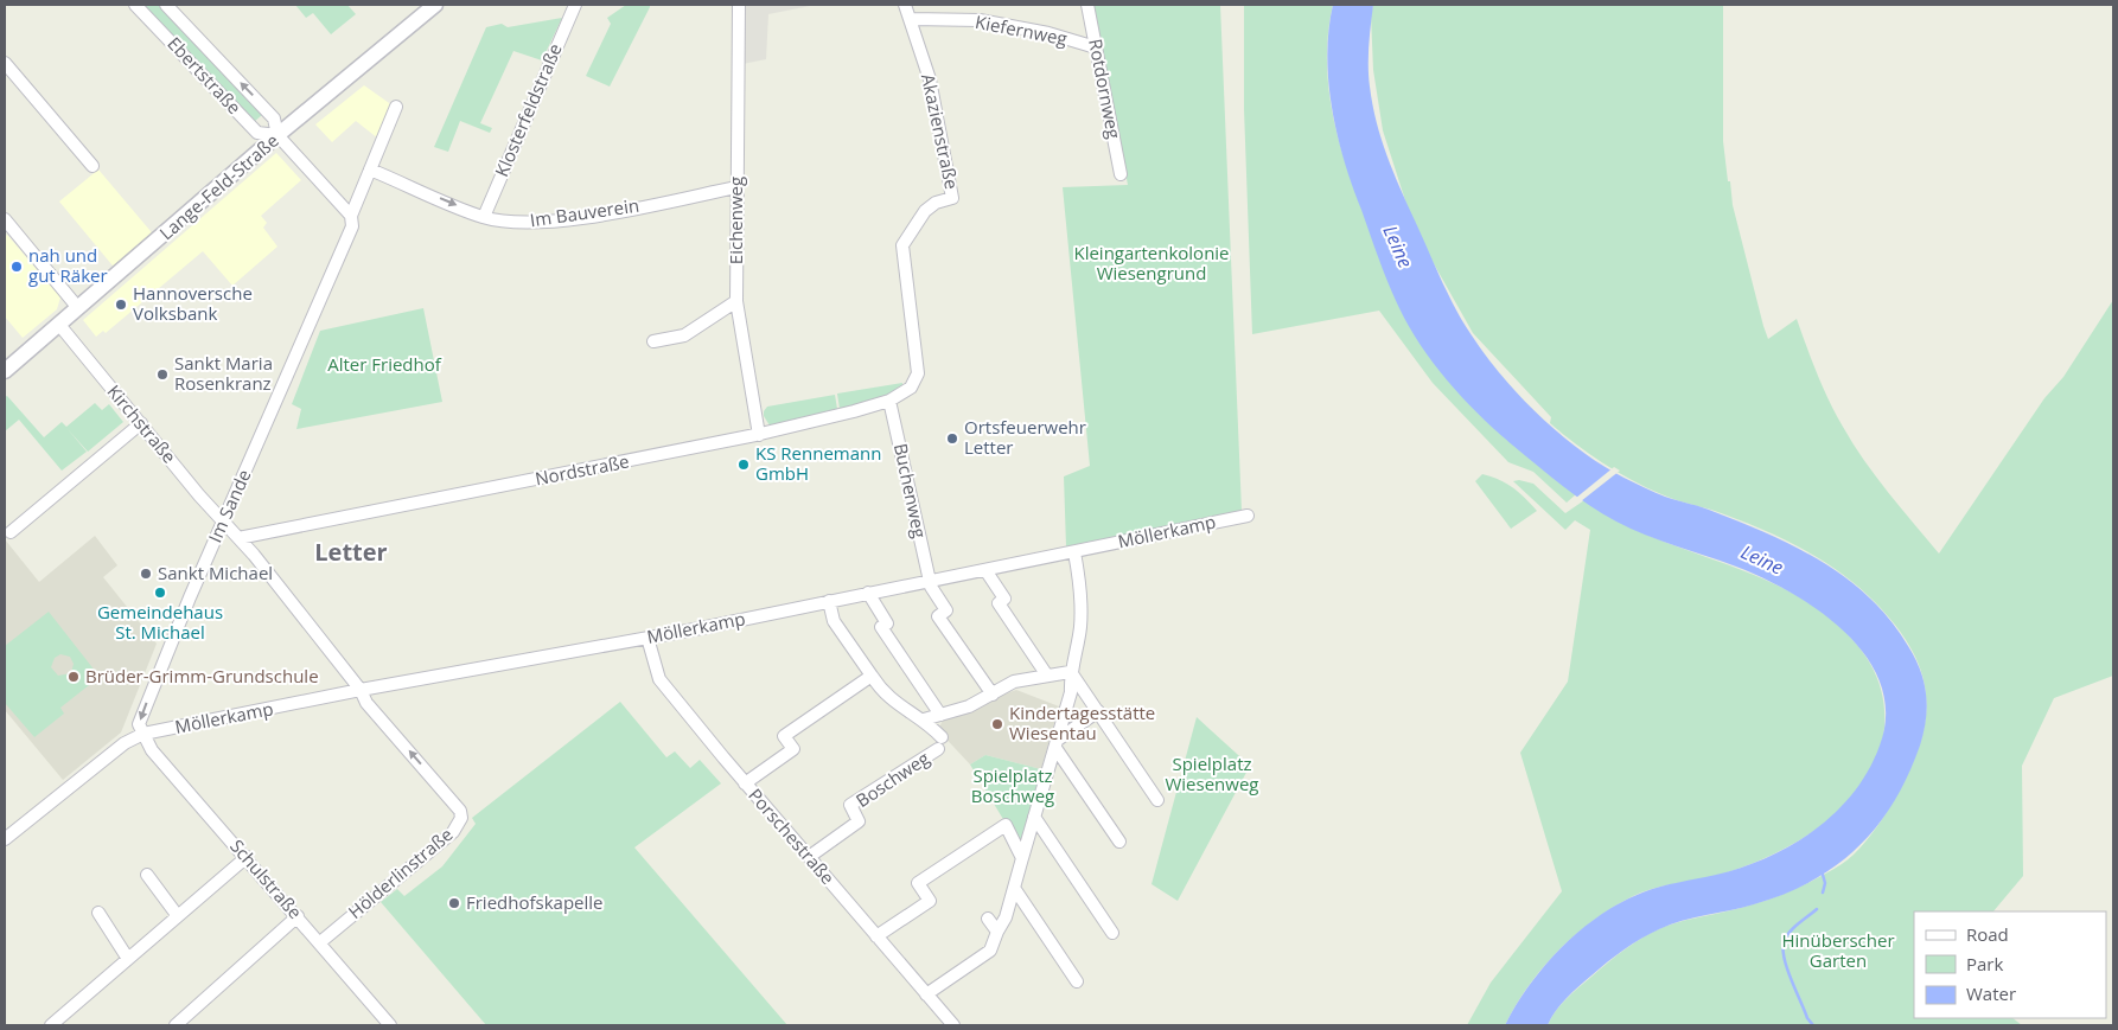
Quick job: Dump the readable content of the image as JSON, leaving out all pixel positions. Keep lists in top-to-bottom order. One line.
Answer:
{"streets":{"street":["Kiefernweg","Ebertstraße","Rotdornweg","Klosterfeldstraße","Akazienstraße","Lange-Feld-Straße","Im Bauverein","Eichenweg","Kirchstraße","Nordstraße","Buchenweg","Im Sande","Möllerkamp","Boschweg","Porschestraße","Hölderlinstraße","Schulstraße"]},"crossings":[["Kiefernweg","Rotdornweg"],["Kiefernweg","Akazienstraße"],["Ebertstraße","Lange-Feld-Straße"],["Ebertstraße","Im Sande"],["Klosterfeldstraße","Im Bauverein"],["Akazienstraße","Nordstraße"],["Lange-Feld-Straße","Kirchstraße"],["Im Bauverein","Eichenweg"],["Im Bauverein","Im Sande"],["Eichenweg","Nordstraße"],["Kirchstraße","Nordstraße"],["Kirchstraße","Im Sande"],["Kirchstraße","Möllerkamp"],["Kirchstraße","Hölderlinstraße"],["Nordstraße","Buchenweg"],["Buchenweg","Möllerkamp"],["Im Sande","Möllerkamp"],["Im Sande","Schulstraße"],["Möllerkamp","Porschestraße"],["Möllerkamp","Hölderlinstraße"],["Möllerkamp","Schulstraße"],["Boschweg","Porschestraße"],["Hölderlinstraße","Schulstraße"]],"districts":["Letter"],"water":["Leine"],"parks":["Kleingartenkolonie Wiesengrund","Alter Friedhof","Spielplatz Wiesenweg","Spielplatz Boschweg","Hinüberscher Garten"],"places":["nah und gut Räker","Hannoversche Volksbank","Sankt Maria Rosenkranz","Ortsfeuerwehr Letter","KS Rennemann GmbH","Sankt Michael","Gemeindehaus St. Michael","Brüder-Grimm-Grundschule","Kindertagesstätte Wiesentau","Friedhofskapelle"],"legend":["Road","Park","Water"]}
